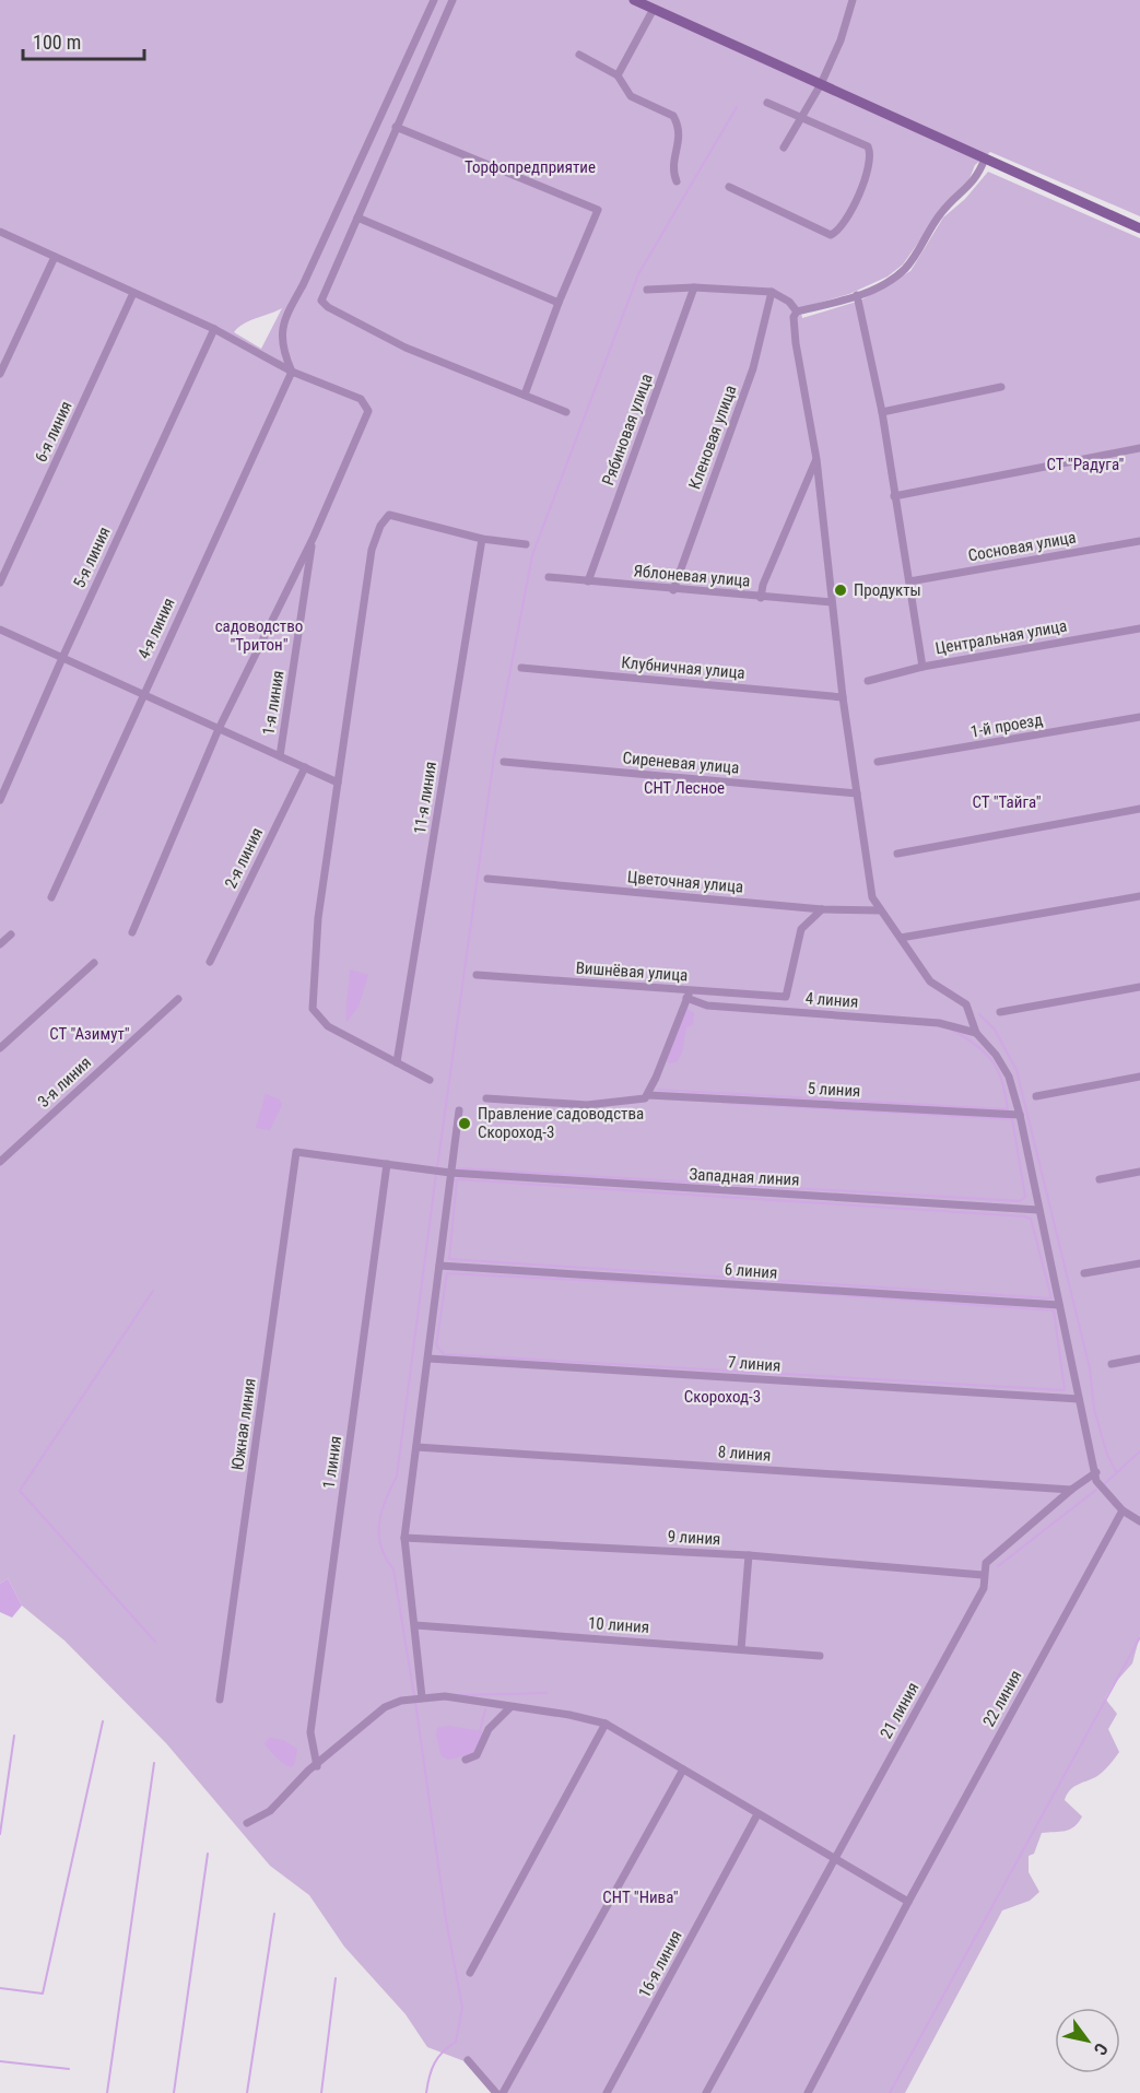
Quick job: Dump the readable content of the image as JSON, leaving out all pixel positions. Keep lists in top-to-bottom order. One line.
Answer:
{"streets":{"street":["Рябиновая улица","6-я линия","Кленовая улица","Сосновая улица","5-я линия","Яблоневая улица","4-я линия","Центральная улица","Клубничная улица","1-я линия","1-й проезд","Сиреневая улица","11-я линия","2-я линия","Цветочная улица","Вишнёвая улица","4 линия","3-я линия","5 линия","Западная линия","6 линия","7 линия","Южная линия","8 линия","1 линия","9 линия","10 линия","22 линия","21 линия","16-я линия"]},"crossings":[["Рябиновая улица","Яблоневая улица"],["Кленовая улица","Яблоневая улица"],["Цветочная улица","Вишнёвая улица"],["Западная линия","Южная линия"],["Западная линия","1 линия"],["9 линия","21 линия"]],"parks":["Торфопредприятие","СТ \"Радуга\"","садоводство \"Тритон\"","СНТ Лесное","СТ \"Тайга\"","СТ \"Азимут\"","Скороход-3","СНТ \"Нива\""],"places":["Продукты","Правление садоводства Скороход-3"],"scale_bar":"100 m","north":"bottom right"}
